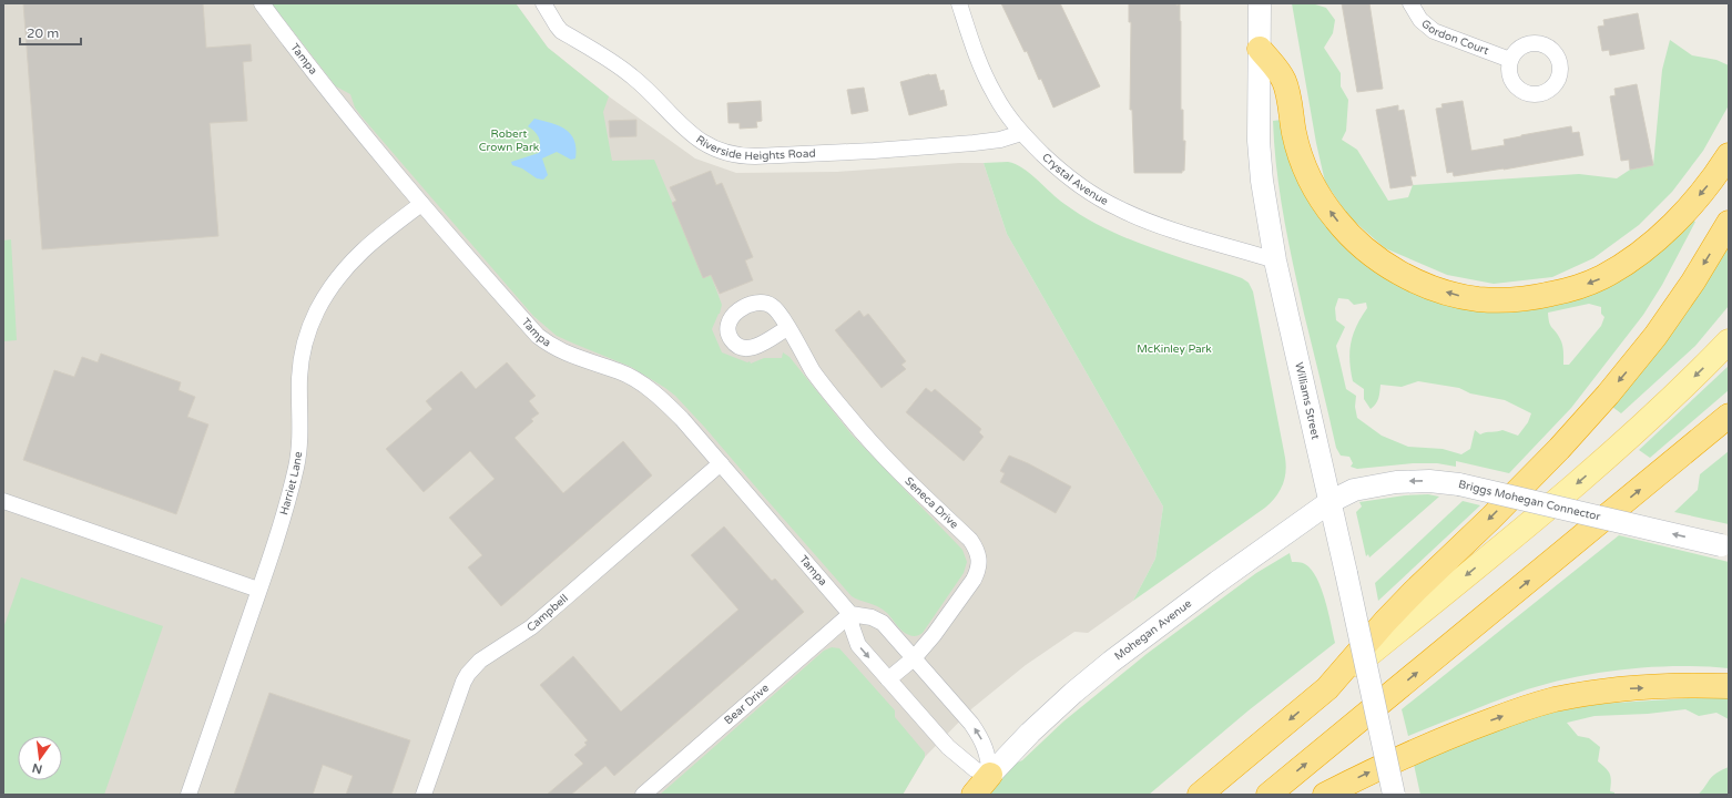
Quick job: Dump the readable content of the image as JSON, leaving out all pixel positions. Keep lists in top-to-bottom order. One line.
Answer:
{"streets":{"main road":["Williams Street","Briggs Mohegan Connector","Mohegan Avenue"],"street":["Gordon Court","Tampa","Riverside Heights Road","Crystal Avenue","Harriet Lane","Seneca Drive","Campbell","Bear Drive"]},"crossings":[["Tampa","Harriet Lane"],["Tampa","Campbell"],["Tampa","Bear Drive"],["Riverside Heights Road","Crystal Avenue"],["Crystal Avenue","Williams Street"],["Williams Street","Briggs Mohegan Connector"],["Williams Street","Mohegan Avenue"],["Briggs Mohegan Connector","Mohegan Avenue"]],"one_way":["Briggs Mohegan Connector"],"parks":["Robert Crown Park","McKinley Park"],"scale_bar":"20 m","north":"bottom"}
